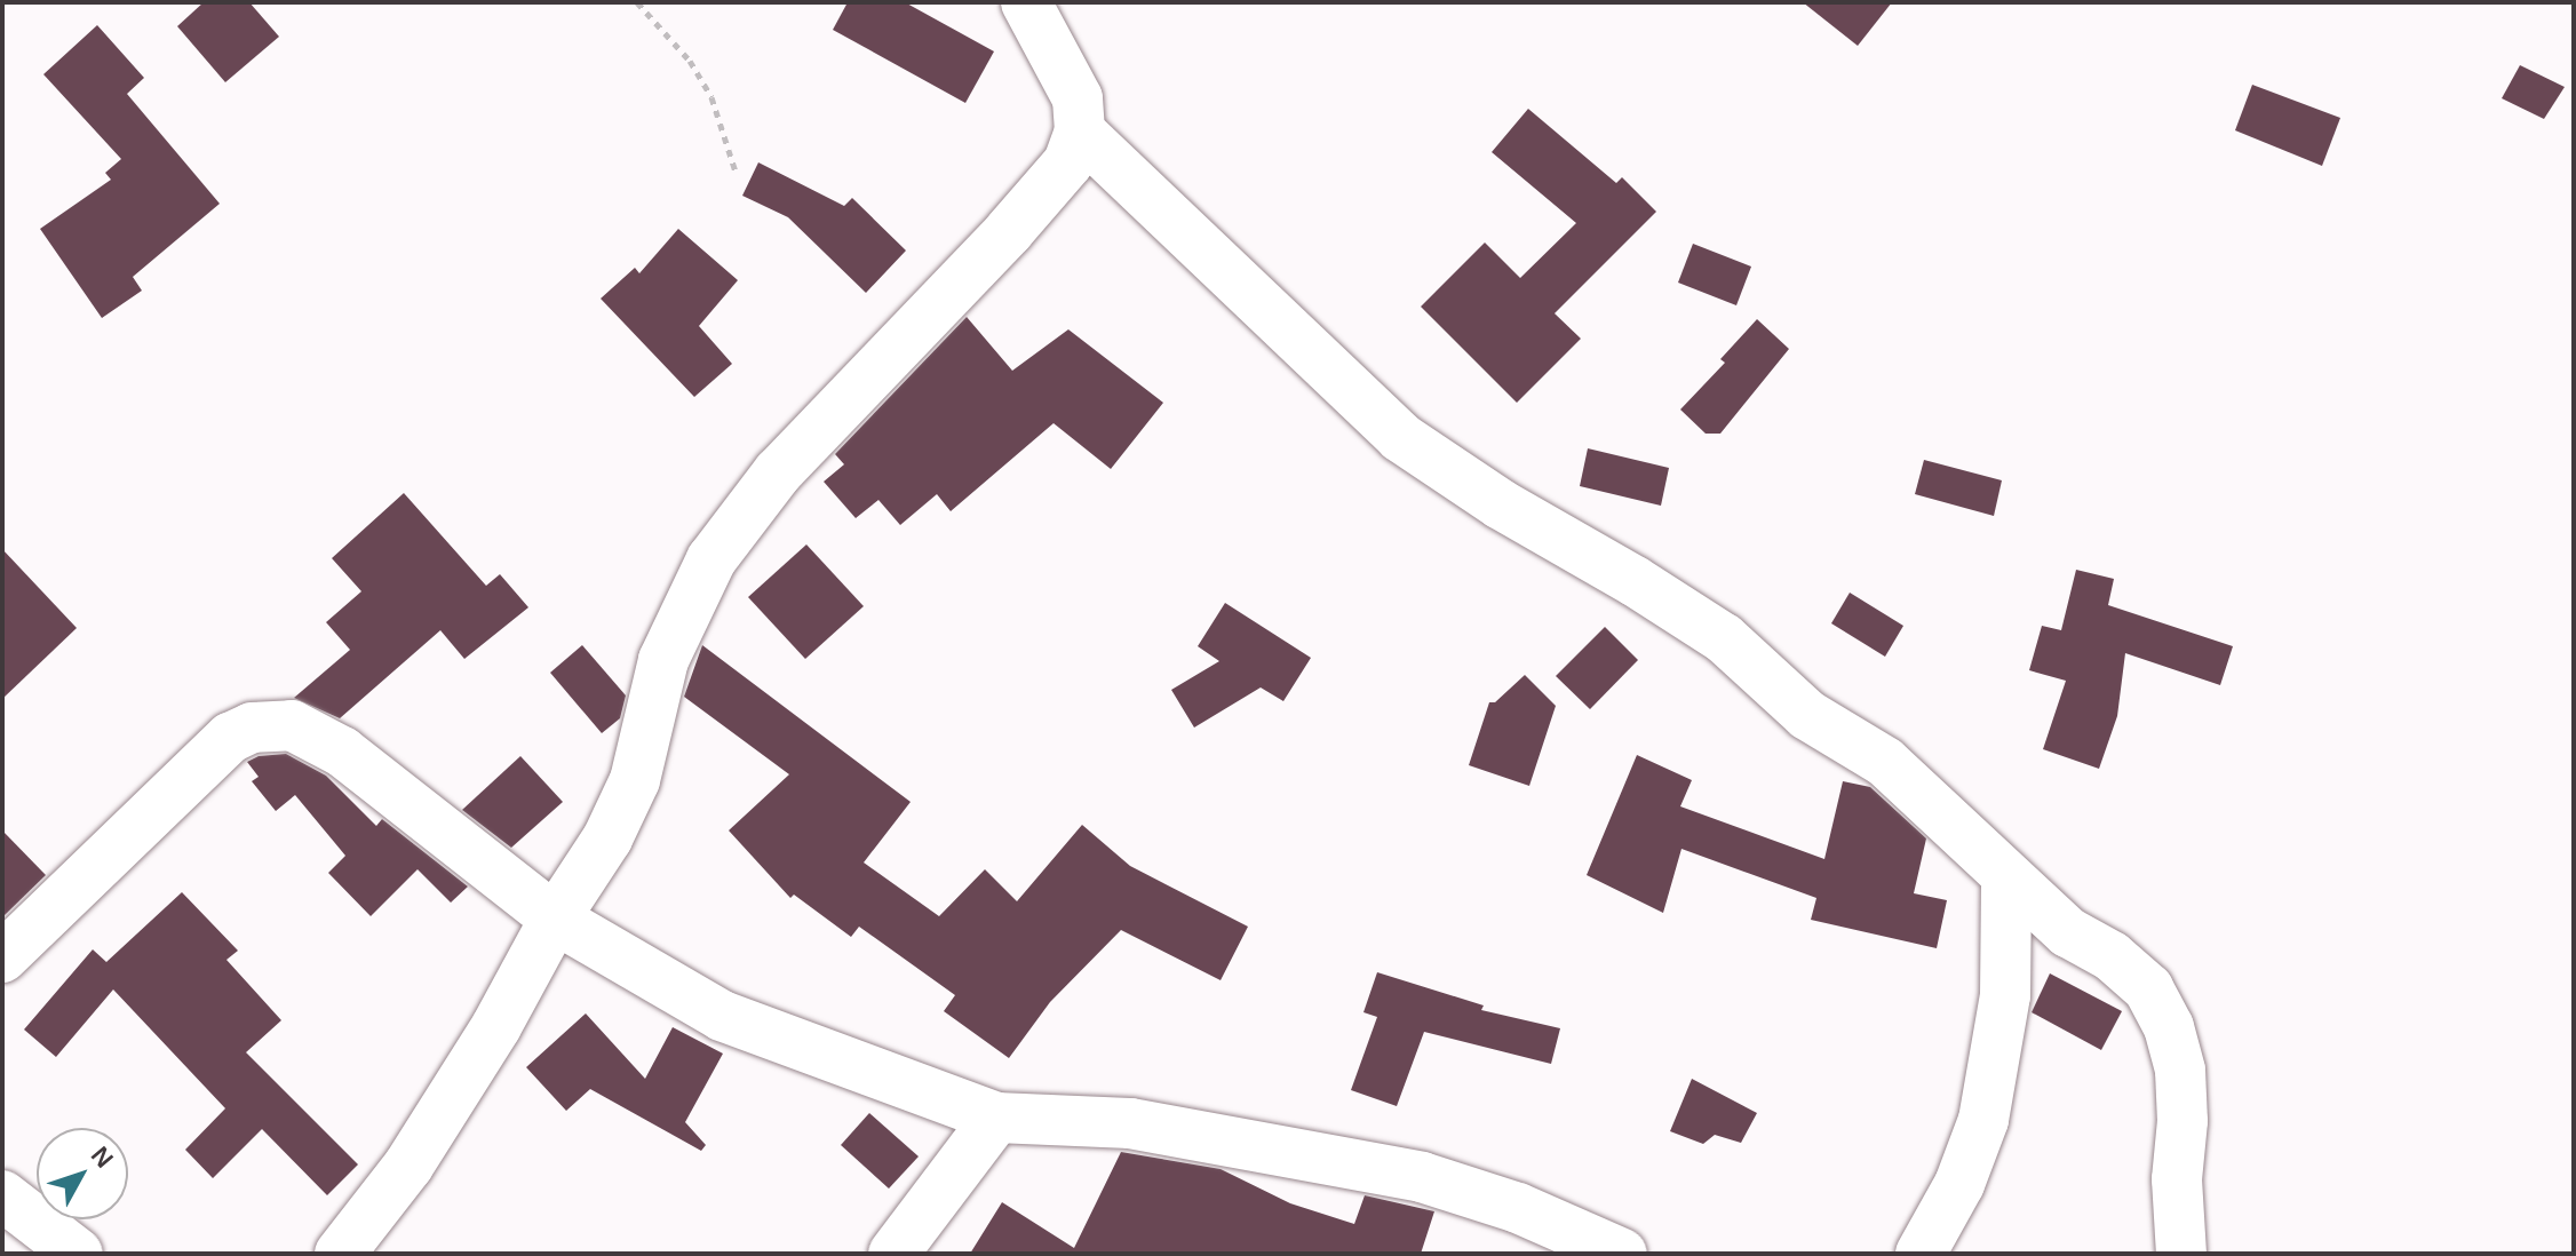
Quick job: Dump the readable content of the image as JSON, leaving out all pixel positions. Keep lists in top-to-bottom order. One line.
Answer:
{"north":"top right"}
